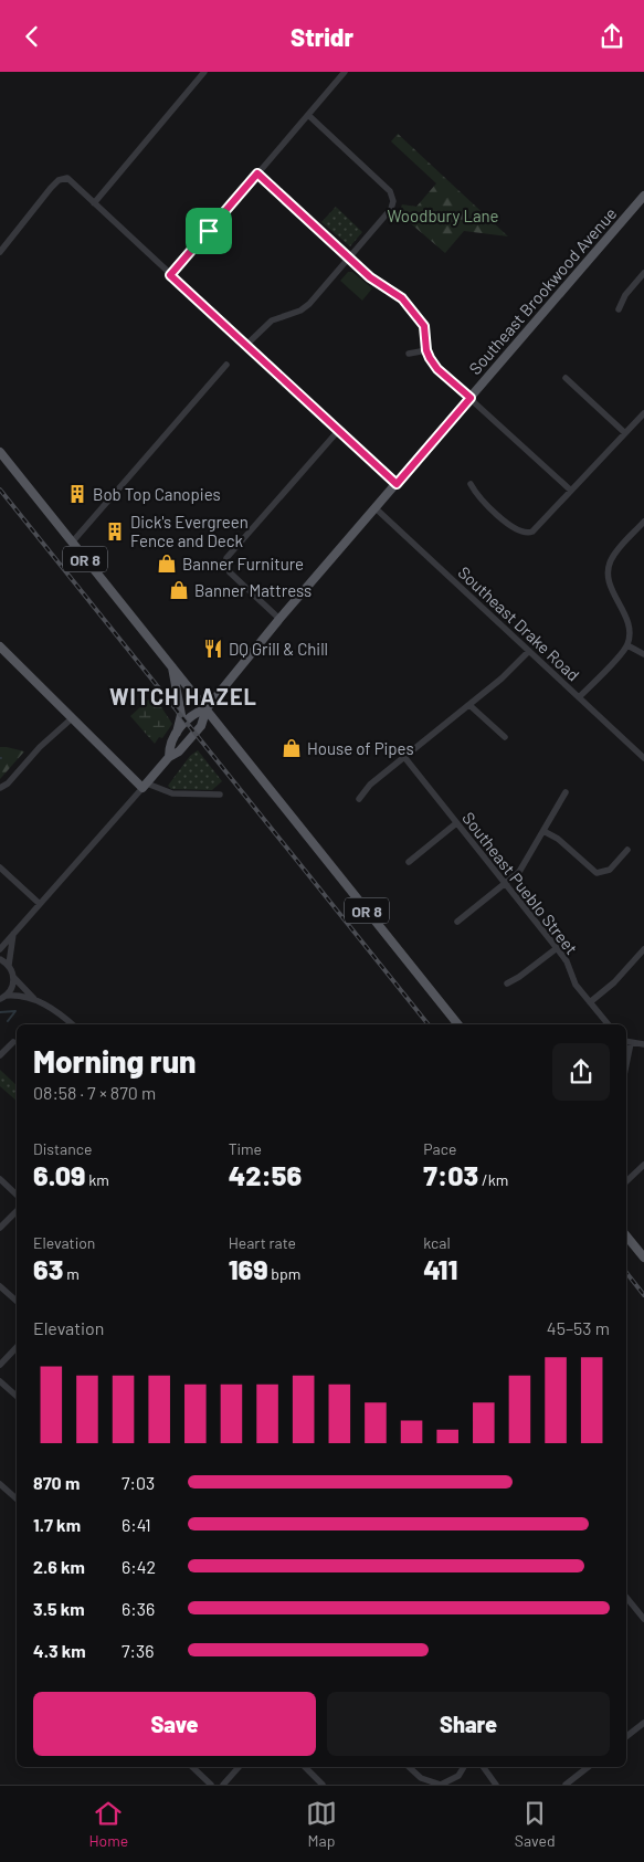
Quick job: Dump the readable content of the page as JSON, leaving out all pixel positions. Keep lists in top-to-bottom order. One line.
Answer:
{"streets":{"main road":["Southeast Brookwood Avenue","OR 8"],"street":["Southeast Drake Road","Southeast Pueblo Street"]},"crossings":[["Southeast Brookwood Avenue","OR 8"],["Southeast Brookwood Avenue","Southeast Drake Road"]],"districts":["WITCH HAZEL"],"parks":["Woodbury Lane"],"places":{"building":["Bob Top Canopies","Dick's Evergreen Fence and Deck"],"shop":["Banner Furniture","Banner Mattress","House of Pipes"],"restaurant":["DQ Grill & Chill"]},"page":{"header":"Stridr","heading":["Morning run","08:58 · 7 × 870 m"],"stats":[["Distance","6.09 km"],["Time","42:56"],["Pace","7:03 /km"],["Elevation","63 m"],["Heart rate","169 bpm"],["kcal","411"]],"chart":["Elevation","45–53 m"],"list":[{"name":"870 m","note":"7:03"},{"name":"1.7 km","note":"6:41"},{"name":"2.6 km","note":"6:42"},{"name":"3.5 km","note":"6:36"},{"name":"4.3 km","note":"7:36"}],"buttons":["Save","Share"],"tabs":["Home","Map","Saved"]}}
